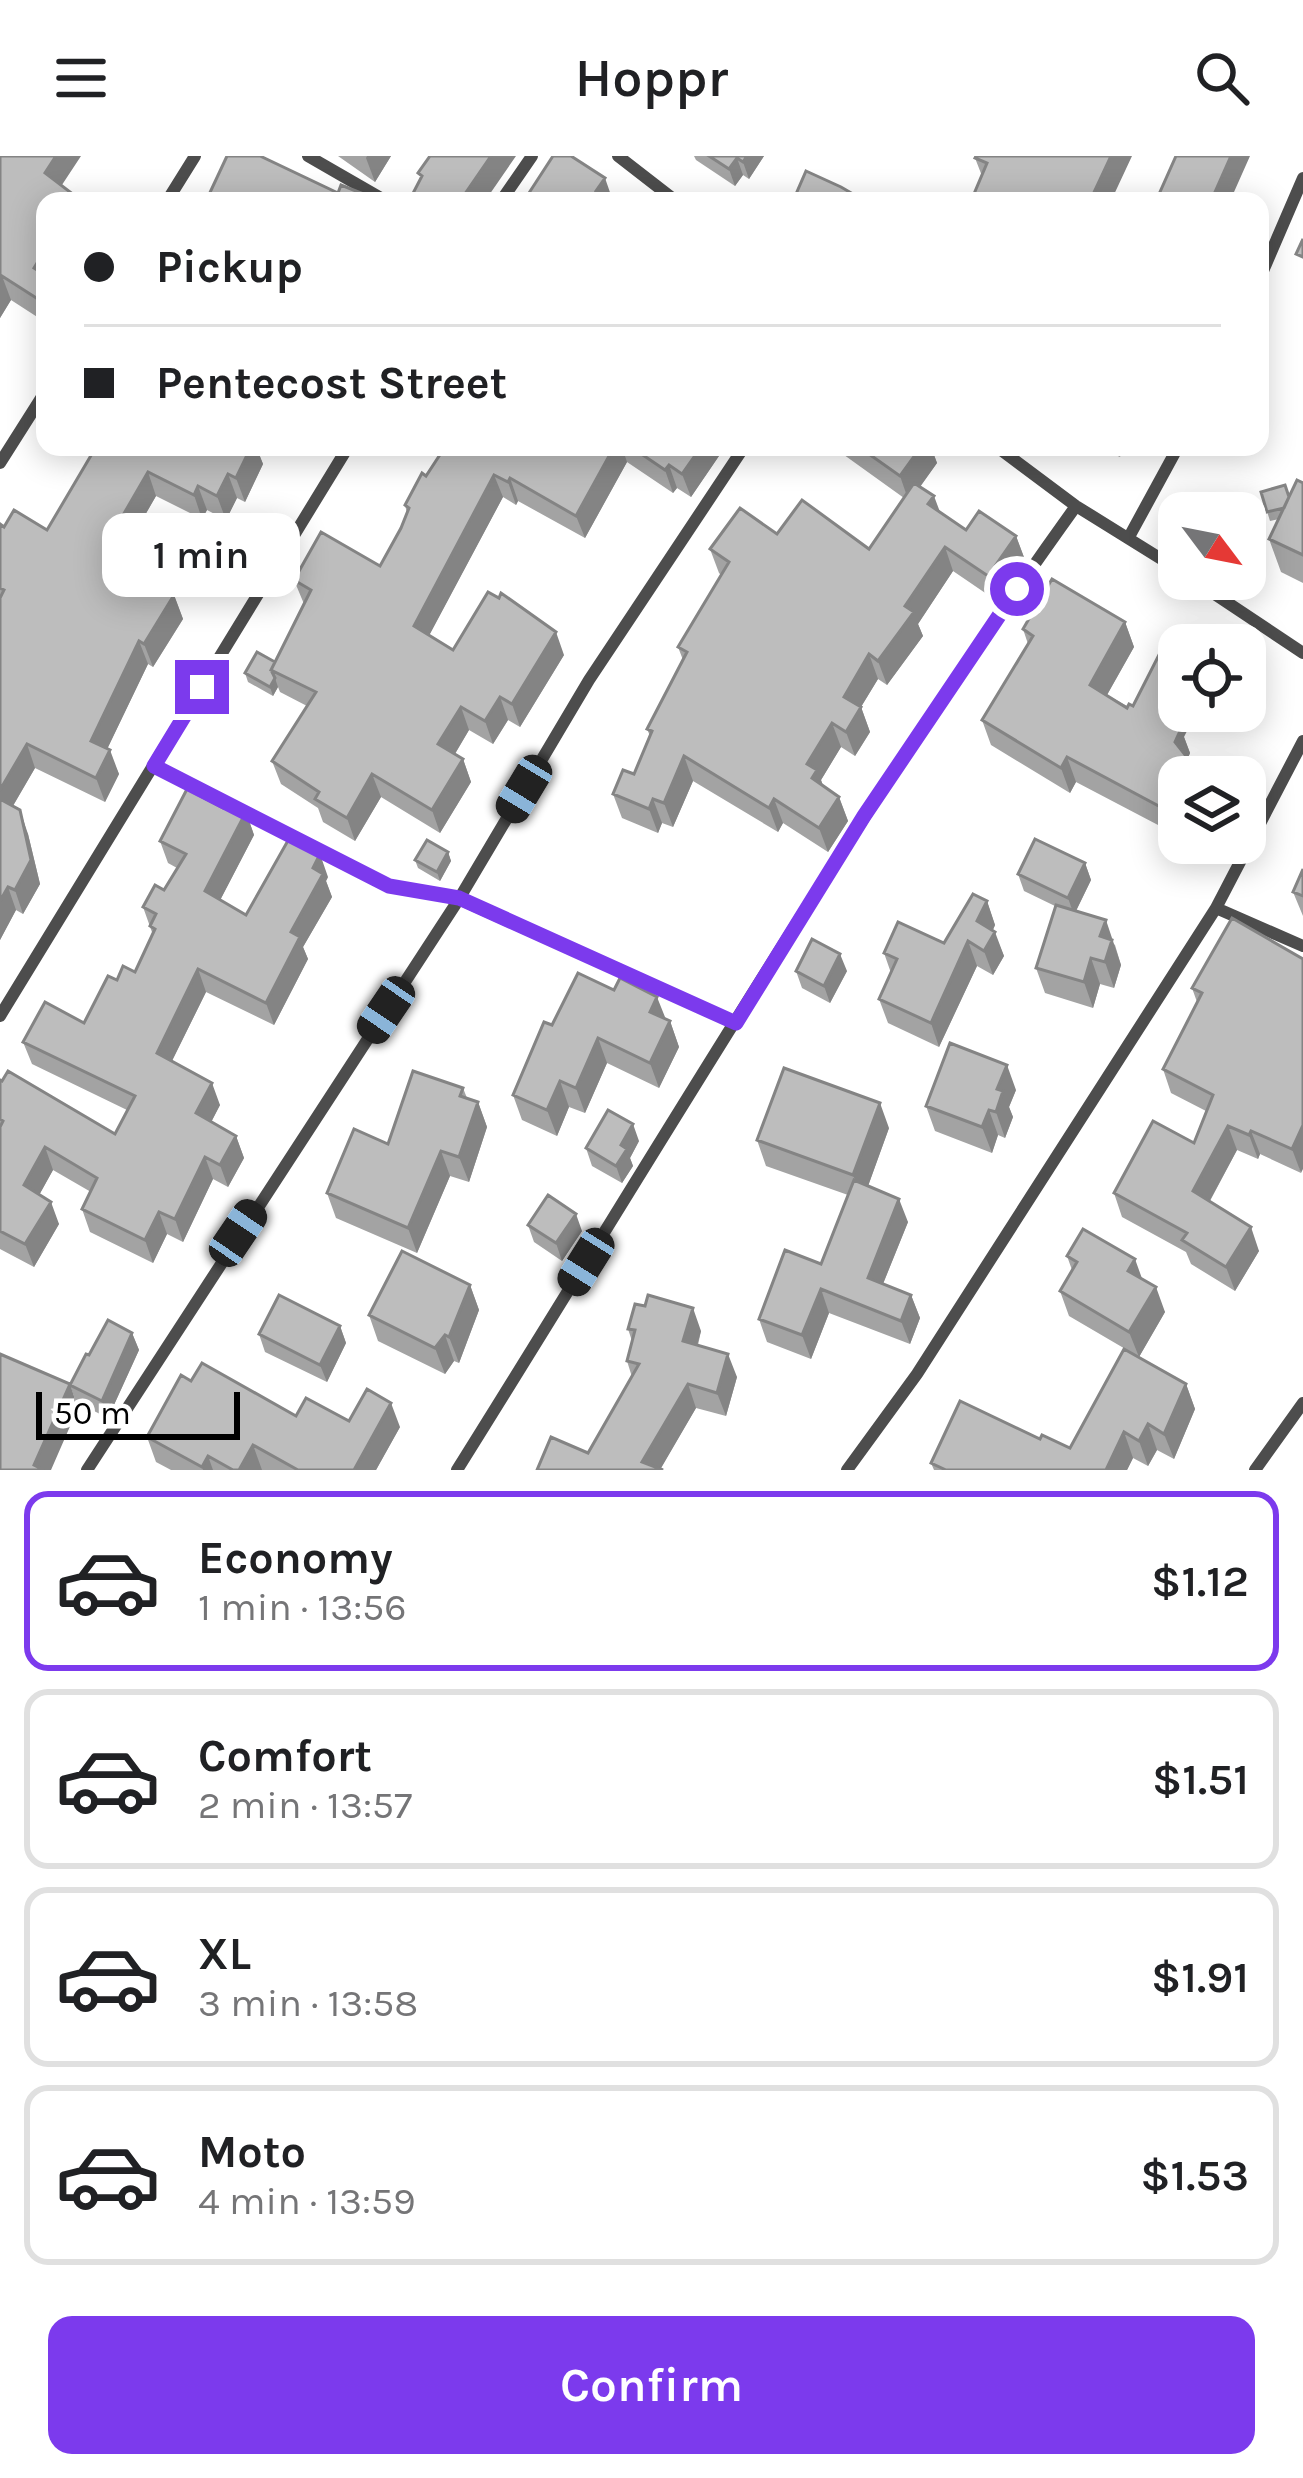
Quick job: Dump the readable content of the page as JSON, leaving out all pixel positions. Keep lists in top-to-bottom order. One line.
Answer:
{"scale_bar":"50 m","north":"bottom right","page":{"header":"Hoppr","banner":["Pickup","Pentecost Street"],"bubble":"1 min","scale":"50 m","list":[{"name":"Economy","note":"1 min · 13:56","value":"$1.12"},{"name":"Comfort","note":"2 min · 13:57","value":"$1.51"},{"name":"XL","note":"3 min · 13:58","value":"$1.91"},{"name":"Moto","note":"4 min · 13:59","value":"$1.53"}],"buttons":"Confirm"}}
